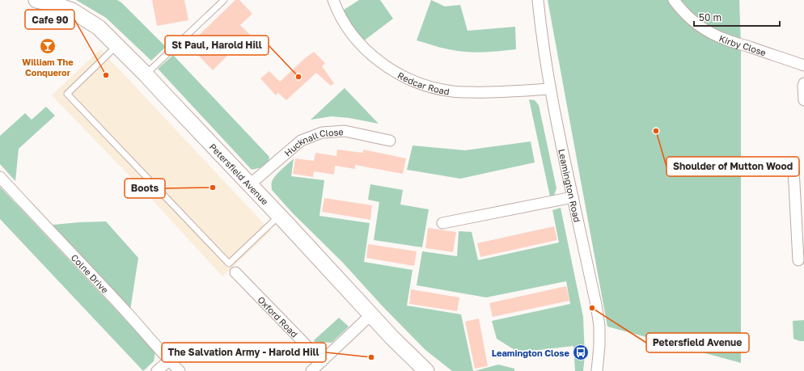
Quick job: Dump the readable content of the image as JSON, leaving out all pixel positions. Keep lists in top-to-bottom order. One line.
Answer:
{"streets":{"street":["Kirby Close","Redcar Road","Hucknall Close","Petersfield Avenue","Leamington Road","Colne Drive","Oxford Road"]},"crossings":[["Redcar Road","Leamington Road"],["Hucknall Close","Petersfield Avenue"]],"places":{"bar":["William The Conqueror"],"other":["Cafe 90","St Paul, Harold Hill","Shoulder of Mutton Wood","Boots","Petersfield Avenue","The Salvation Army - Harold Hill"],"bus stop":["Leamington Close"]},"scale_bar":"50 m"}
